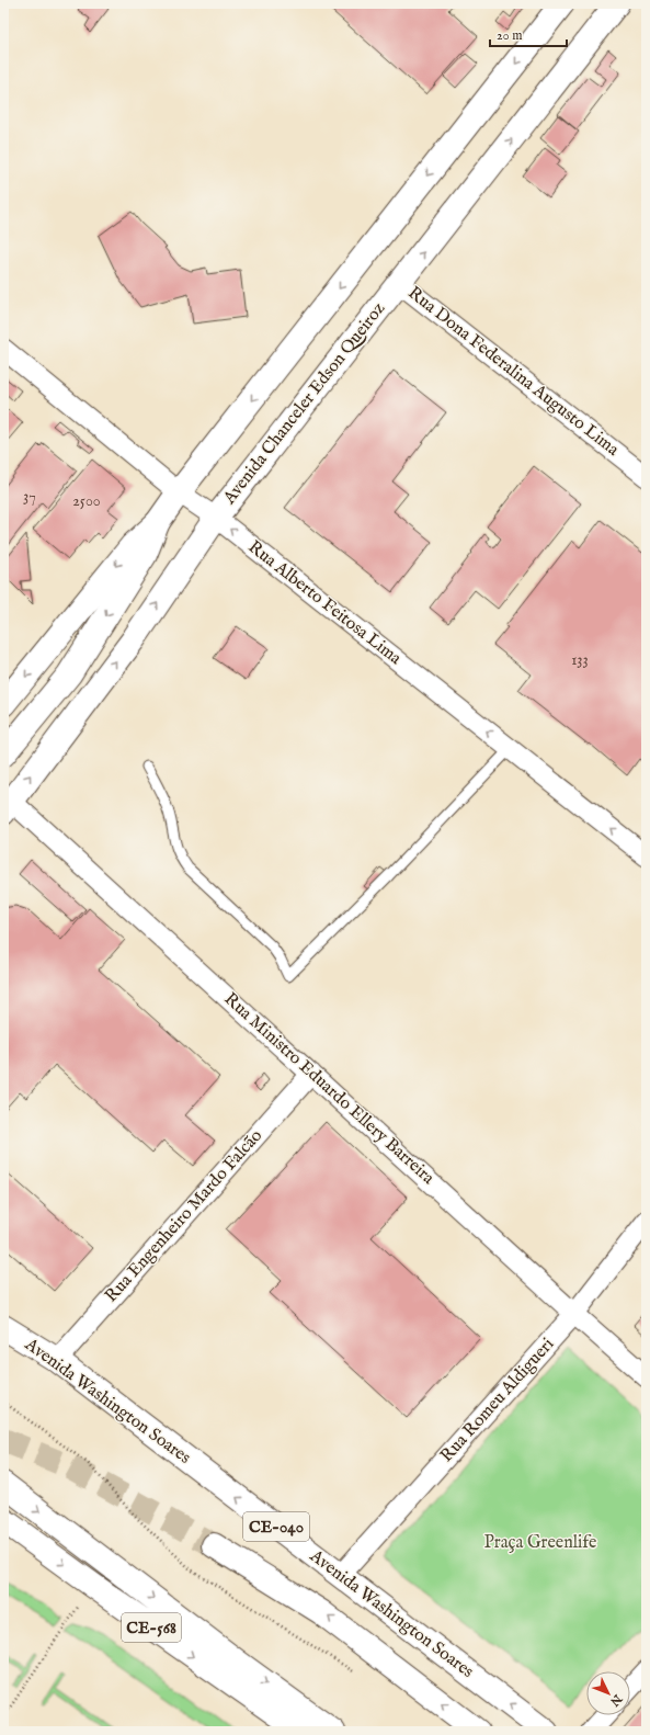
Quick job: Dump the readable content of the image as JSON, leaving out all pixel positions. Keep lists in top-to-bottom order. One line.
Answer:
{"streets":{"main road":["Avenida Chanceler Edson Queiroz","Avenida Washington Soares","CE-040","CE-568"],"street":["Rua Dona Federalina Augusto Lima","Rua Alberto Feitosa Lima","Rua Ministro Eduardo Ellery Barreira","Rua Engenheiro Mardo Falcão","Rua Romeu Aldigueri"]},"crossings":[["Rua Dona Federalina Augusto Lima","Avenida Chanceler Edson Queiroz"],["Avenida Chanceler Edson Queiroz","Rua Alberto Feitosa Lima"],["Avenida Chanceler Edson Queiroz","Rua Ministro Eduardo Ellery Barreira"],["Rua Ministro Eduardo Ellery Barreira","Rua Engenheiro Mardo Falcão"],["Rua Ministro Eduardo Ellery Barreira","Rua Romeu Aldigueri"],["Rua Engenheiro Mardo Falcão","Avenida Washington Soares"],["Rua Romeu Aldigueri","Avenida Washington Soares"]],"one_way":["Rua Alberto Feitosa Lima"],"parks":["Praça Greenlife"],"house_numbers":["37","2500","133"],"scale_bar":"20 m","north":"bottom right"}
